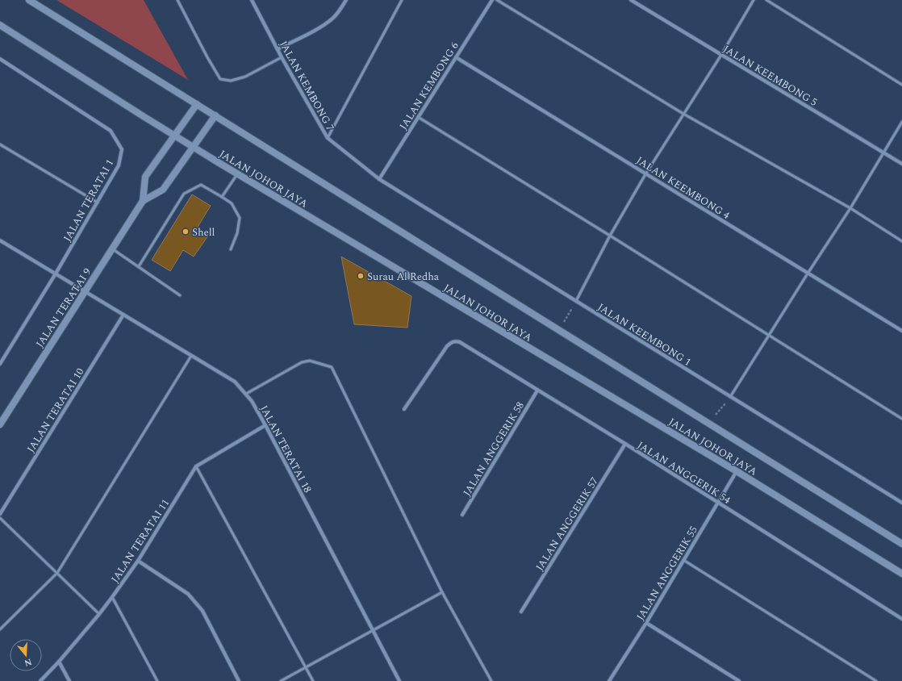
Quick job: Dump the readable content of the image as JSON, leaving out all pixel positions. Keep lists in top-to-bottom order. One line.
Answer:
{"streets":{"main road":["JALAN JOHOR JAYA","JALAN TERATAI 9"],"street":["JALAN KEEMBONG 5","JALAN KEMBONG 7","JALAN KEMBONG 6","JALAN KEEMBONG 4","JALAN TERATAI 1","JALAN KEEMBONG 1","JALAN TERATAI 10","JALAN TERATAI 18","JALAN ANGGERIK 58","JALAN ANGGERIK 54","JALAN ANGGERIK 57","JALAN TERATAI 11","JALAN ANGGERIK 55"]},"crossings":[["JALAN KEMBONG 7","JALAN KEMBONG 6"],["JALAN KEMBONG 7","JALAN KEEMBONG 1"],["JALAN KEMBONG 6","JALAN KEEMBONG 4"],["JALAN KEMBONG 6","JALAN KEEMBONG 1"],["JALAN JOHOR JAYA","JALAN TERATAI 9"],["JALAN JOHOR JAYA","JALAN ANGGERIK 55"],["JALAN TERATAI 1","JALAN TERATAI 18"],["JALAN TERATAI 9","JALAN TERATAI 18"],["JALAN TERATAI 10","JALAN TERATAI 18"],["JALAN TERATAI 18","JALAN TERATAI 11"],["JALAN ANGGERIK 58","JALAN ANGGERIK 54"],["JALAN ANGGERIK 54","JALAN ANGGERIK 57"],["JALAN ANGGERIK 54","JALAN ANGGERIK 55"]],"places":["Shell","Surau Al Redha"],"north":"bottom"}
